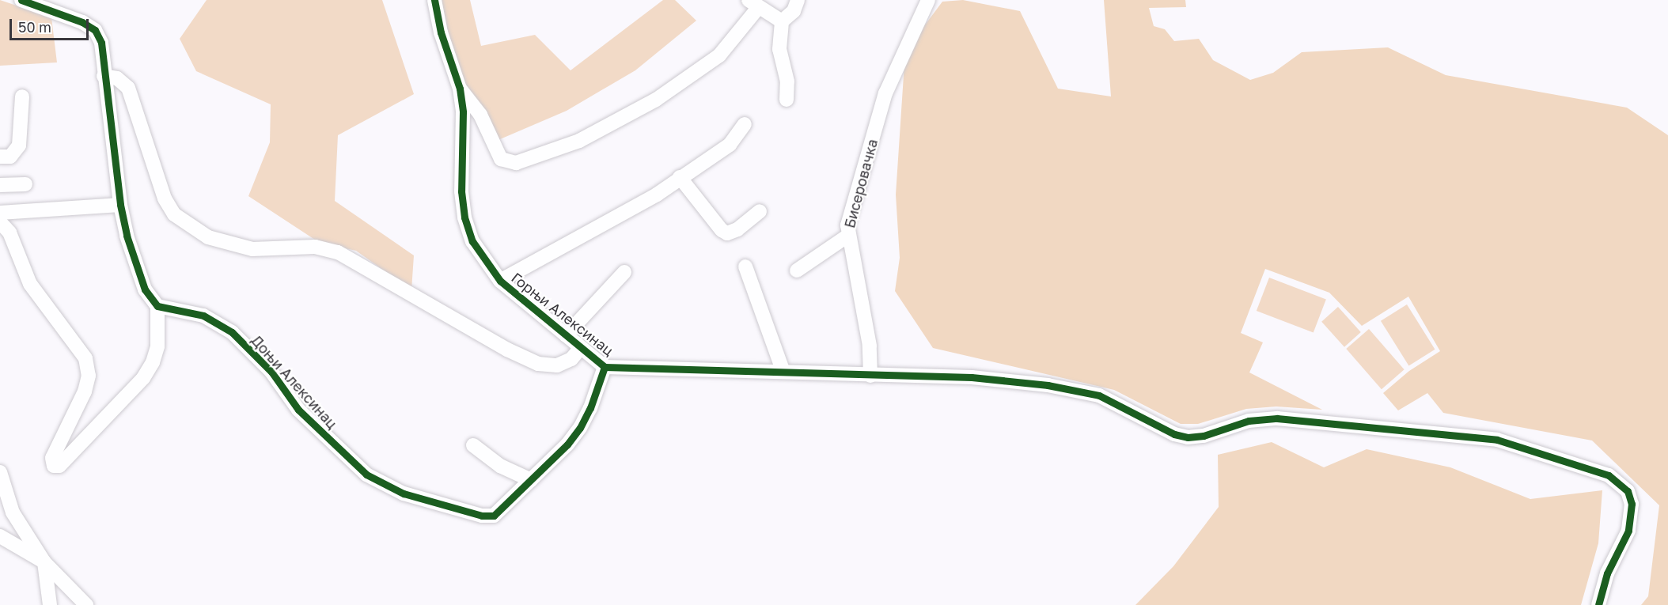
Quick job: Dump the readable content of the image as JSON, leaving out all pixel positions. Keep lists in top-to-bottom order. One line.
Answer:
{"streets":{"street":["Бисеровачка","Горњи Алексинац","Доњи Алексинац"]},"crossings":[["Бисеровачка","Горњи Алексинац"]],"scale_bar":"50 m"}
